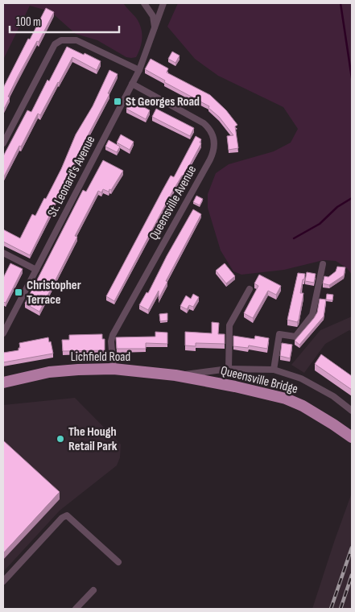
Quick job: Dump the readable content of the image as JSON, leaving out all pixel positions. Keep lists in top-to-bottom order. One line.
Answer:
{"streets":{"highway":["Lichfield Road","Queensville Bridge"],"street":["St. Leonard's Avenue","Queensville Avenue"]},"crossings":[["St. Leonard's Avenue","Queensville Avenue"],["Queensville Avenue","Lichfield Road"],["Lichfield Road","Queensville Bridge"]],"places":{"transit":["St Georges Road","Christopher Terrace"],"other":["The Hough Retail Park"]},"scale_bar":"100 m"}
